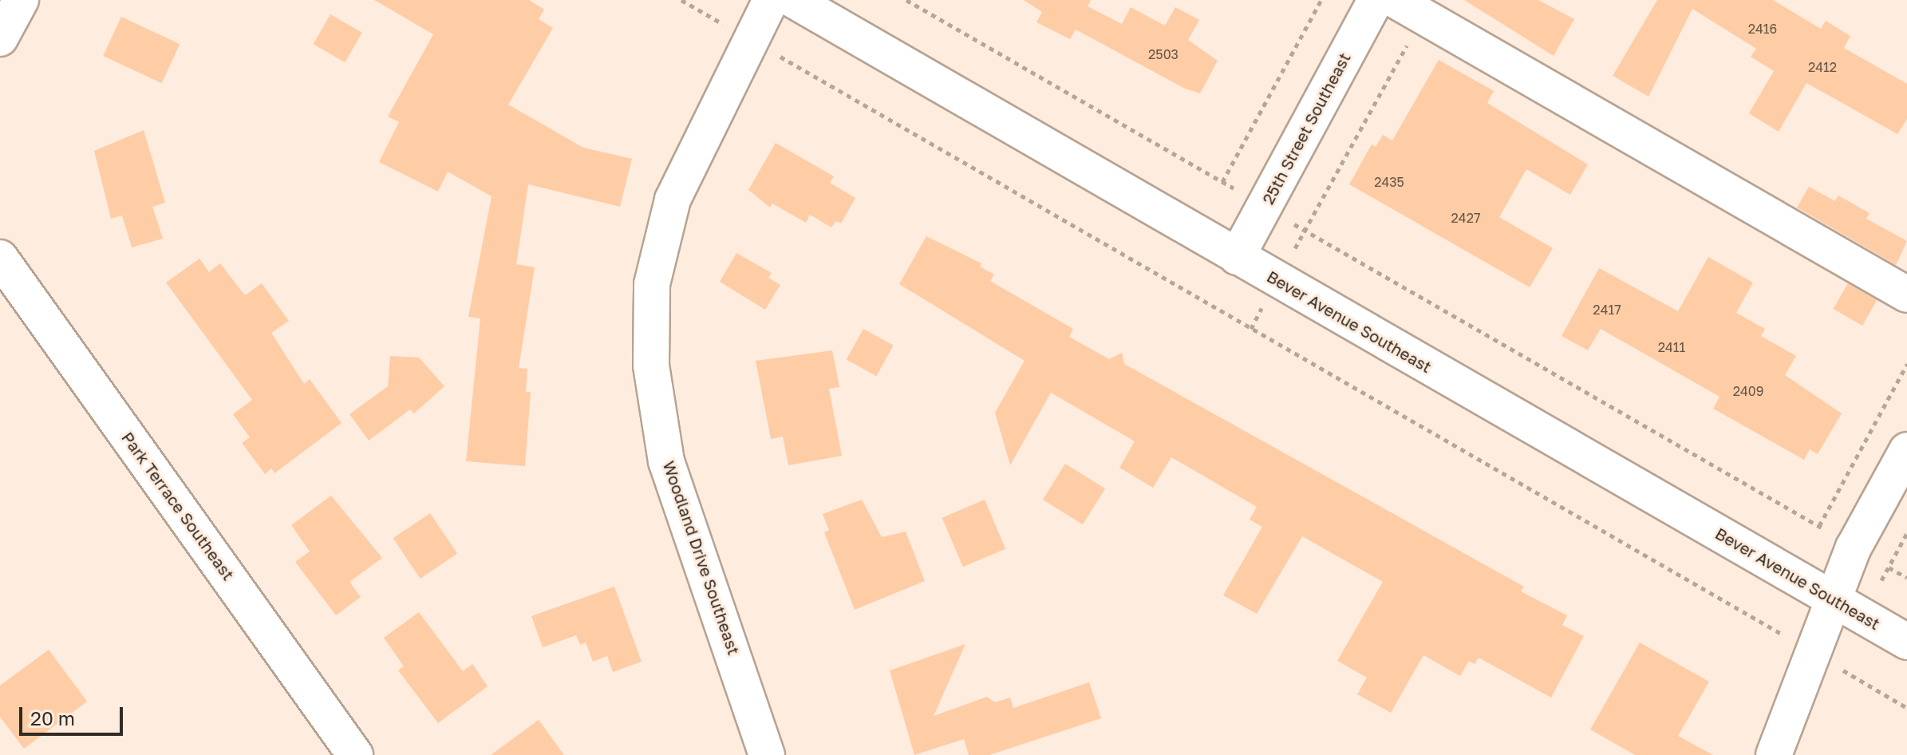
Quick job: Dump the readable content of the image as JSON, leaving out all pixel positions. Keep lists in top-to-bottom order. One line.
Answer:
{"streets":{"street":["25th Street Southeast","Bever Avenue Southeast","Park Terrace Southeast","Woodland Drive Southeast"]},"crossings":[["25th Street Southeast","Bever Avenue Southeast"]],"house_numbers":["2416","2503","2412","2435","2427","2417","2411","2409"],"scale_bar":"20 m"}
